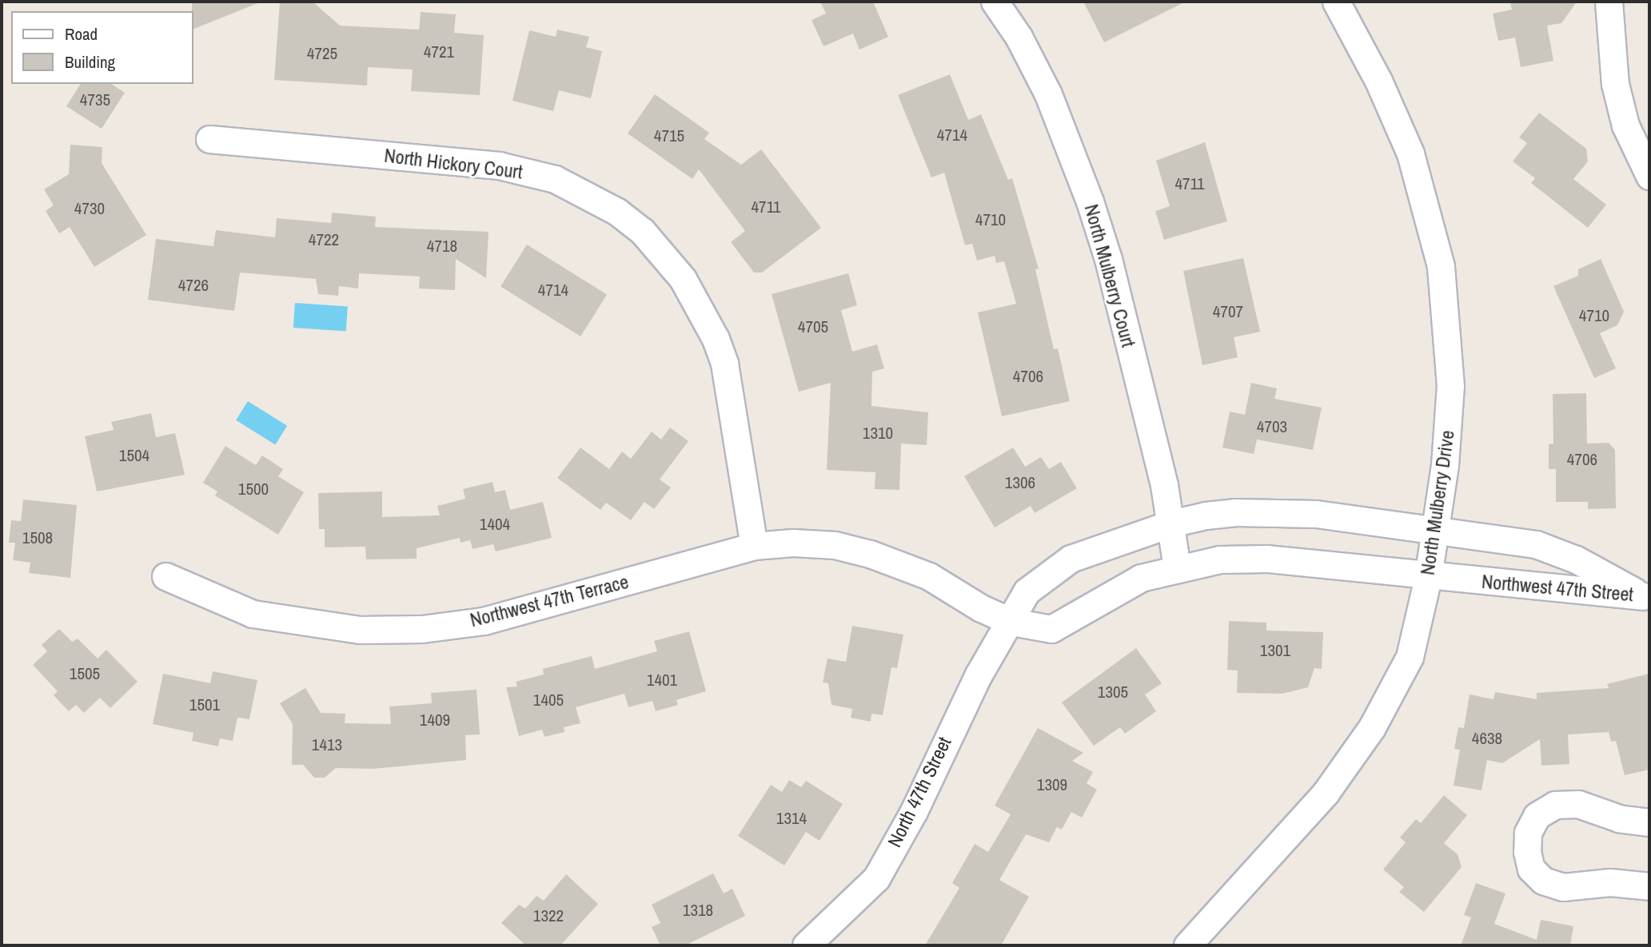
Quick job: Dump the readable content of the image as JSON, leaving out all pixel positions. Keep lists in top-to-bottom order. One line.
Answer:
{"streets":{"street":["North Hickory Court","North Mulberry Court","North Mulberry Drive","Northwest 47th Street","Northwest 47th Terrace","North 47th Street"]},"crossings":[["North Hickory Court","Northwest 47th Terrace"],["North Mulberry Court","Northwest 47th Street"],["North Mulberry Drive","Northwest 47th Street"],["Northwest 47th Street","Northwest 47th Terrace"],["Northwest 47th Street","North 47th Street"]],"house_numbers":["4721","4725","4735","4714","4715","4711","4711","4730","4710","4722","4718","4726","4714","4707","4710","4705","4706","4703","1310","1504","4706","1306","1500","1404","1508","1301","1505","1401","1305","1405","1501","1409","4638","1413","1309","1314","1318","1322"],"legend":["Road","Building"]}
